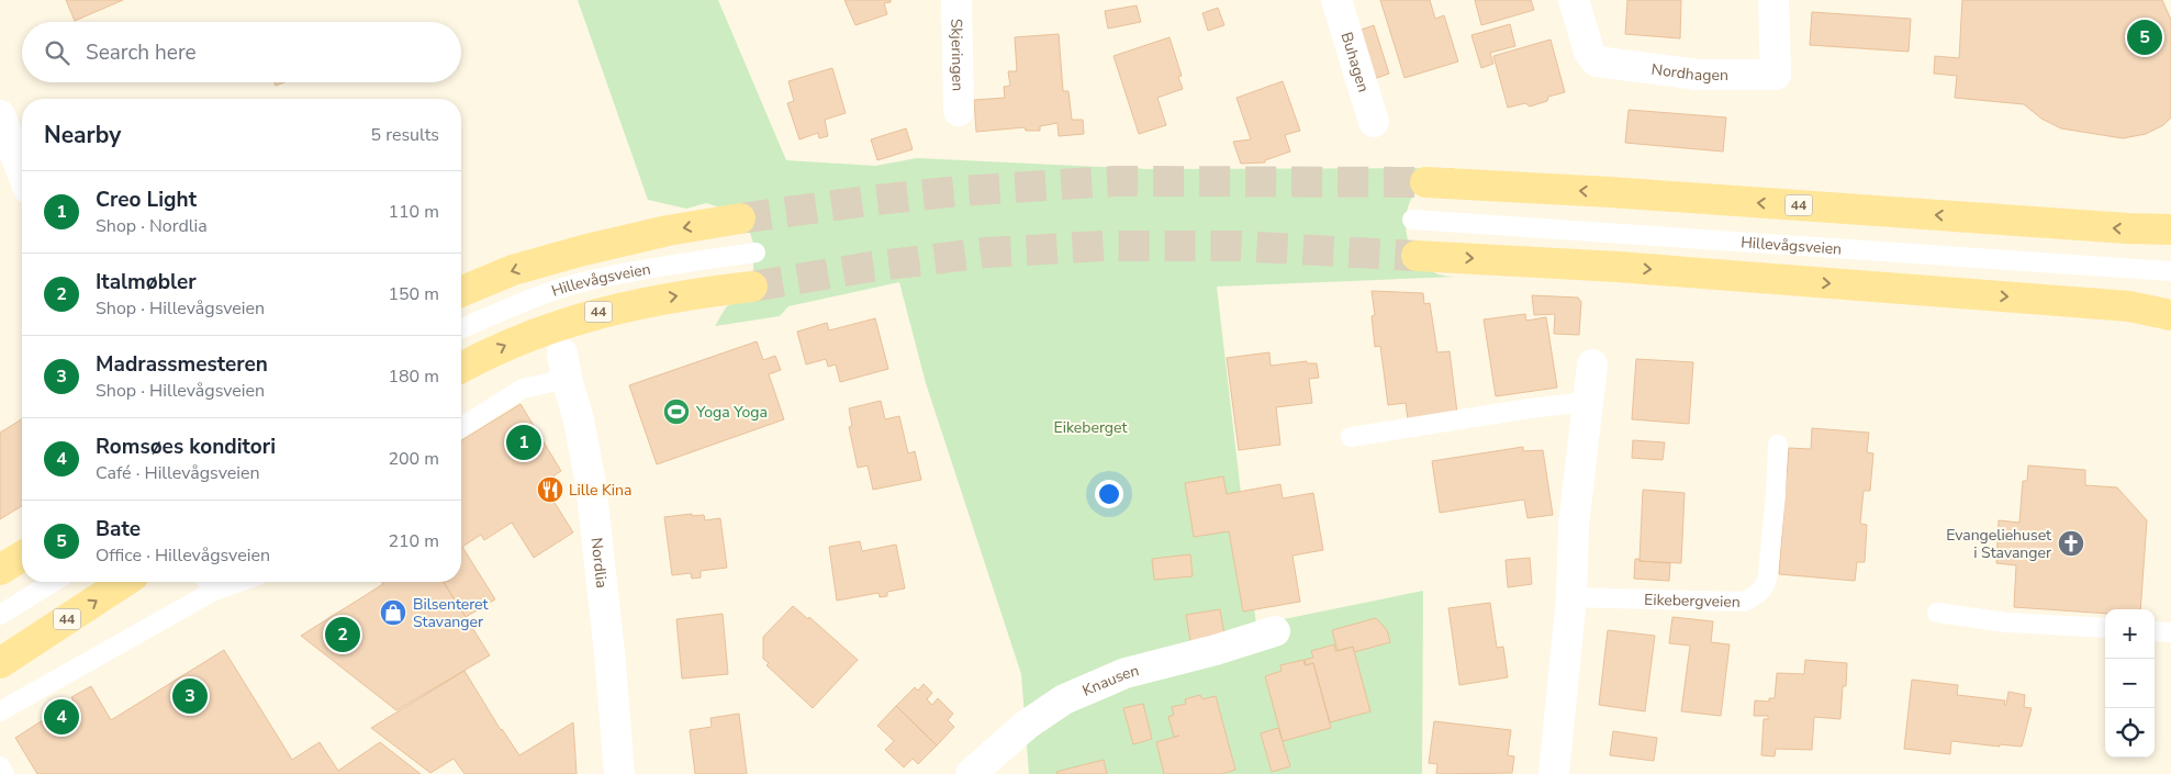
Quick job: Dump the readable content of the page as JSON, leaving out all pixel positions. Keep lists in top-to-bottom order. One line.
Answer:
{"streets":{"main road":["44","Hillevågsveien"],"street":["Skjeringen","Buhagen","Nordhagen","Nordlia","Knausen"],"lane":["Eikebergveien"]},"parks":["Eikeberget"],"places":{"sports":["Yoga Yoga"],"restaurant":["Lille Kina"],"church":["Evangeliehuset i Stavanger"],"shop":["Bilsenteret Stavanger"]},"page":{"pins":["5","1","2","3","4"],"search":"Search here","heading":["Nearby","5 results"],"list":[{"mark":"1","name":"Creo Light","note":"Shop · Nordlia","value":"110 m"},{"mark":"2","name":"Italmøbler","note":"Shop · Hillevågsveien","value":"150 m"},{"mark":"3","name":"Madrassmesteren","note":"Shop · Hillevågsveien","value":"180 m"},{"mark":"4","name":"Romsøes konditori","note":"Café · Hillevågsveien","value":"200 m"},{"mark":"5","name":"Bate","note":"Office · Hillevågsveien","value":"210 m"}],"map_buttons":["+","−"]}}
